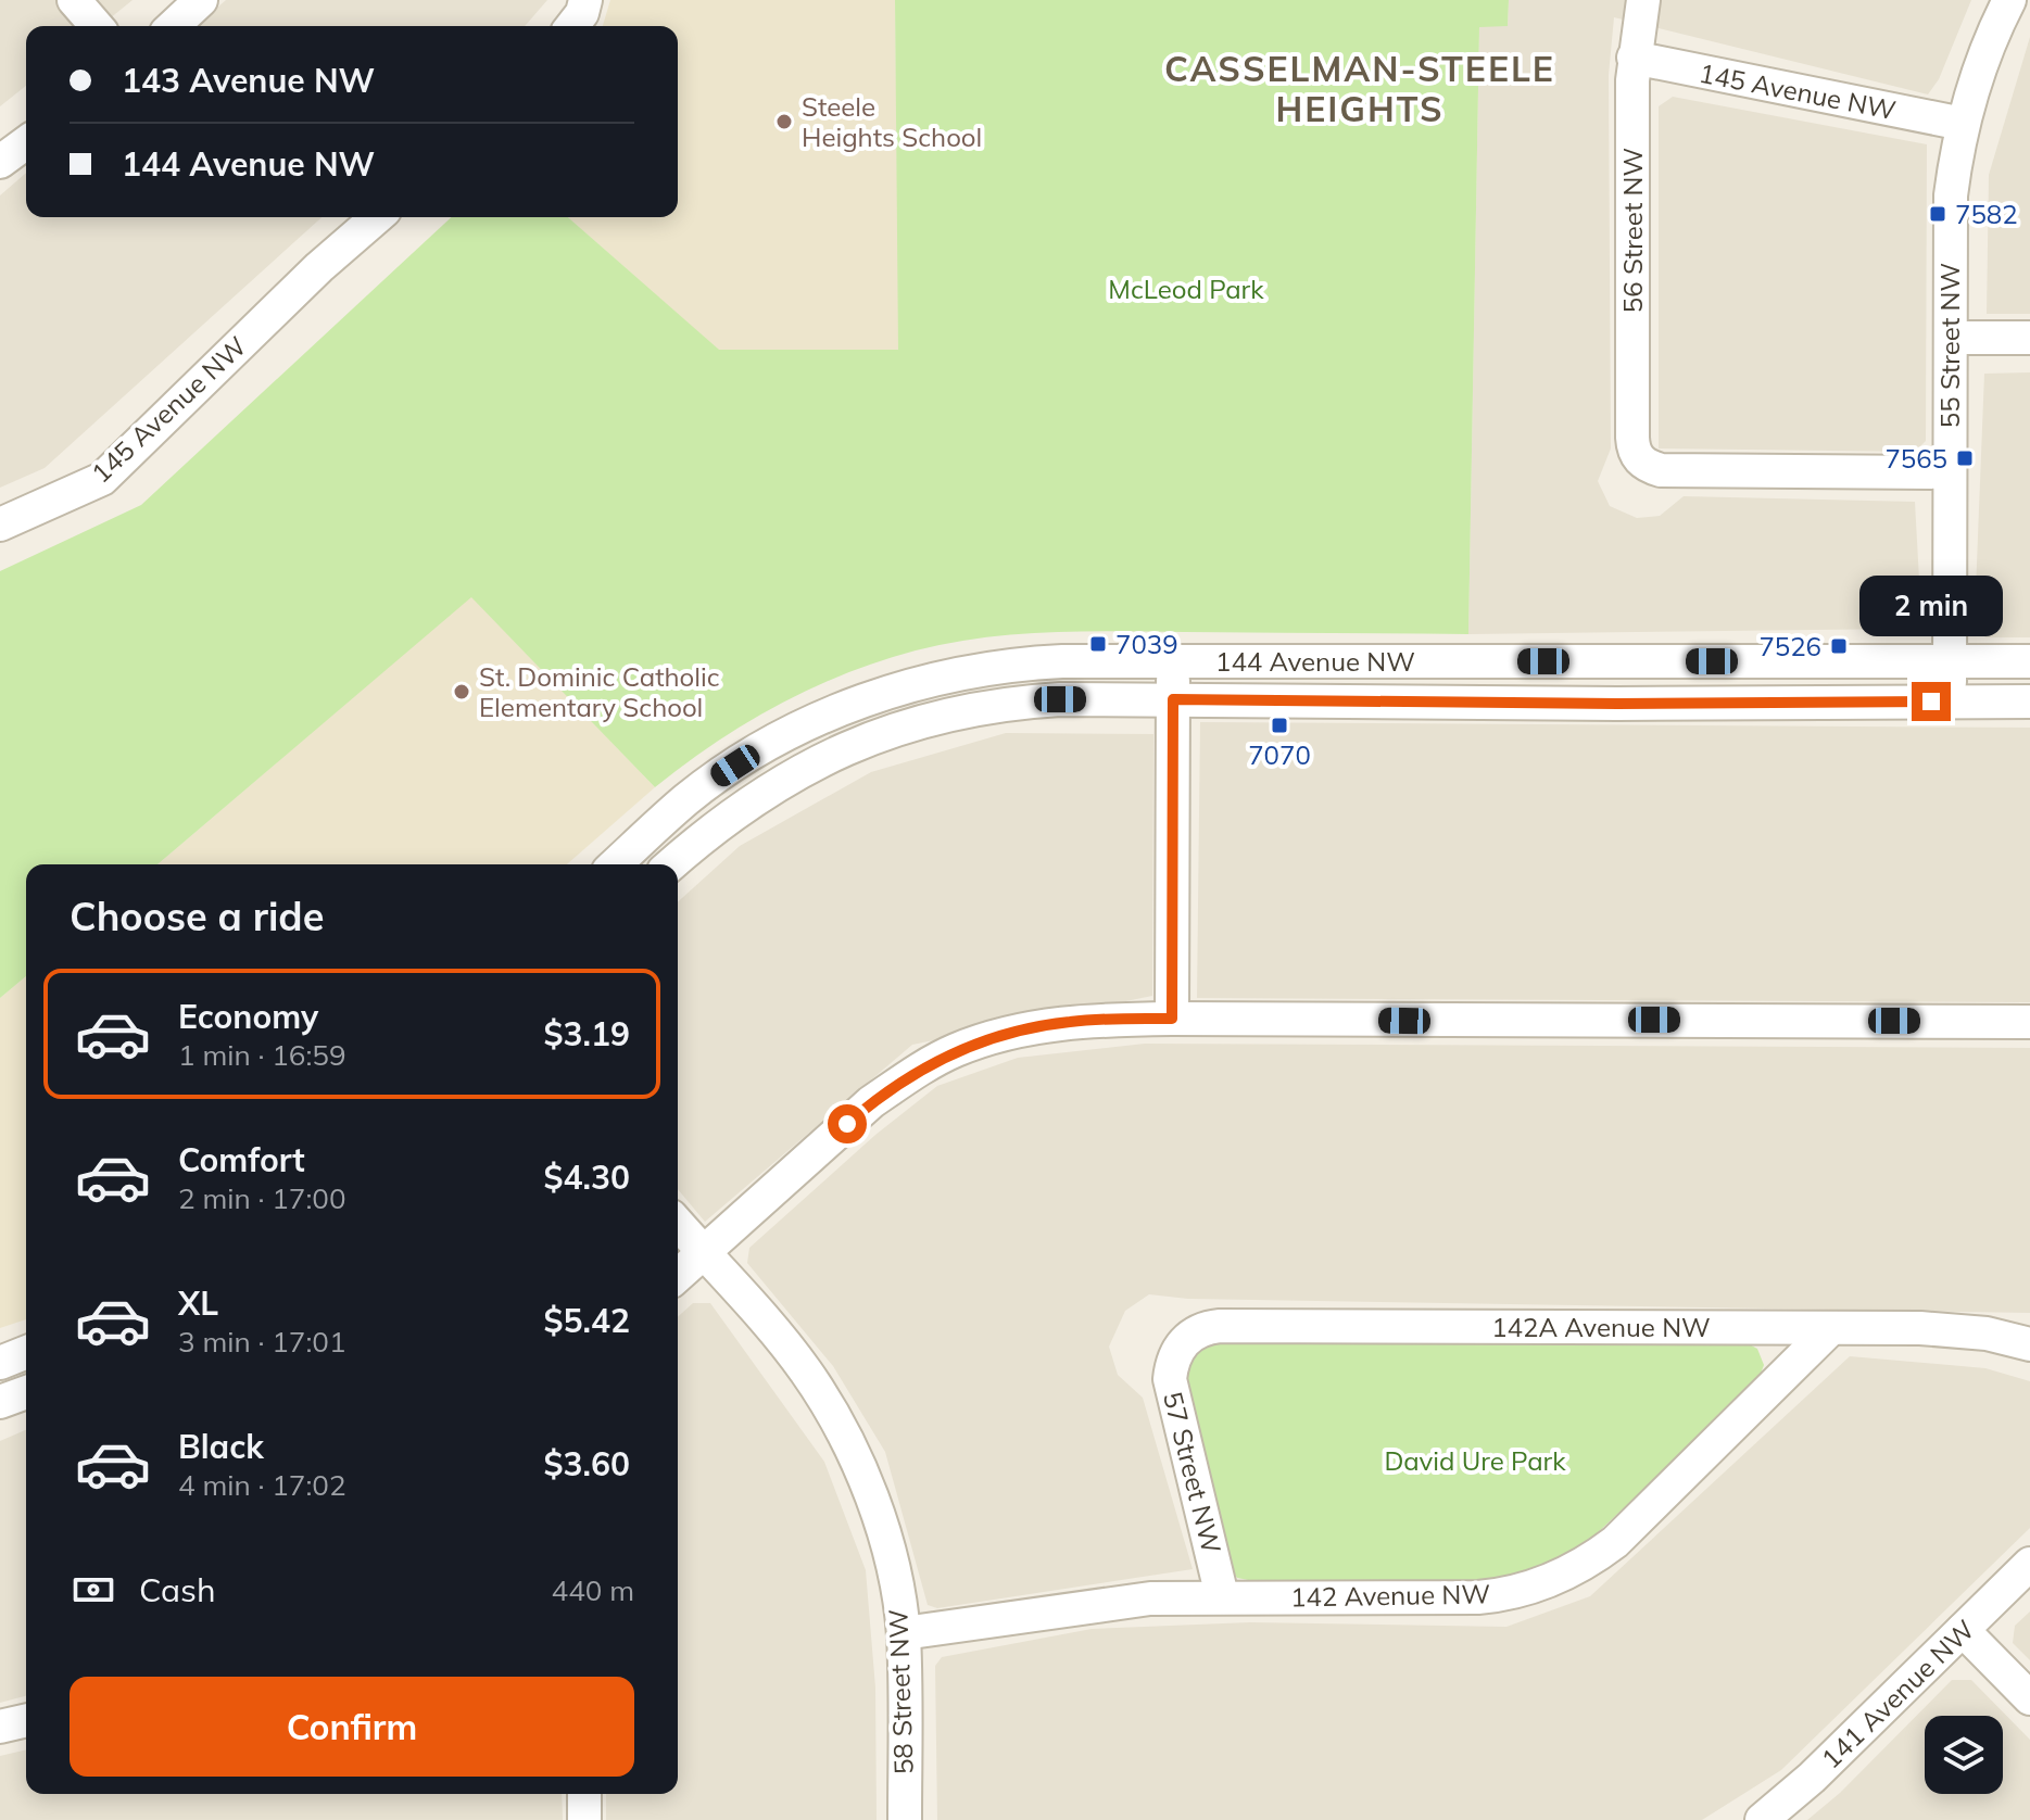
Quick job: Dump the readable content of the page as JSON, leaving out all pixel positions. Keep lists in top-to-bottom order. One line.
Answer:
{"streets":{"street":["145 Avenue NW","56 Street NW","55 Street NW","144 Avenue NW","142A Avenue NW","57 Street NW","142 Avenue NW","58 Street NW","141 Avenue NW"]},"crossings":[["145 Avenue NW","56 Street NW"],["145 Avenue NW","55 Street NW"],["56 Street NW","55 Street NW"],["55 Street NW","144 Avenue NW"],["142A Avenue NW","57 Street NW"],["142A Avenue NW","142 Avenue NW"],["57 Street NW","142 Avenue NW"],["142 Avenue NW","58 Street NW"]],"districts":["CASSELMAN-STEELE HEIGHTS"],"parks":["McLeod Park","David Ure Park"],"places":{"other":["Steele Heights School","St. Dominic Catholic Elementary School"],"transit":["7582","7565","7039","7526","7070"]},"page":{"banner":["143 Avenue NW","144 Avenue NW"],"bubble":"2 min","heading":"Choose a ride","list":[{"name":"Economy","note":"1 min · 16:59","value":"$3.19"},{"name":"Comfort","note":"2 min · 17:00","value":"$4.30"},{"name":"XL","note":"3 min · 17:01","value":"$5.42"},{"name":"Black","note":"4 min · 17:02","value":"$3.60"}],"pay":["Cash","440 m"],"buttons":"Confirm"}}
